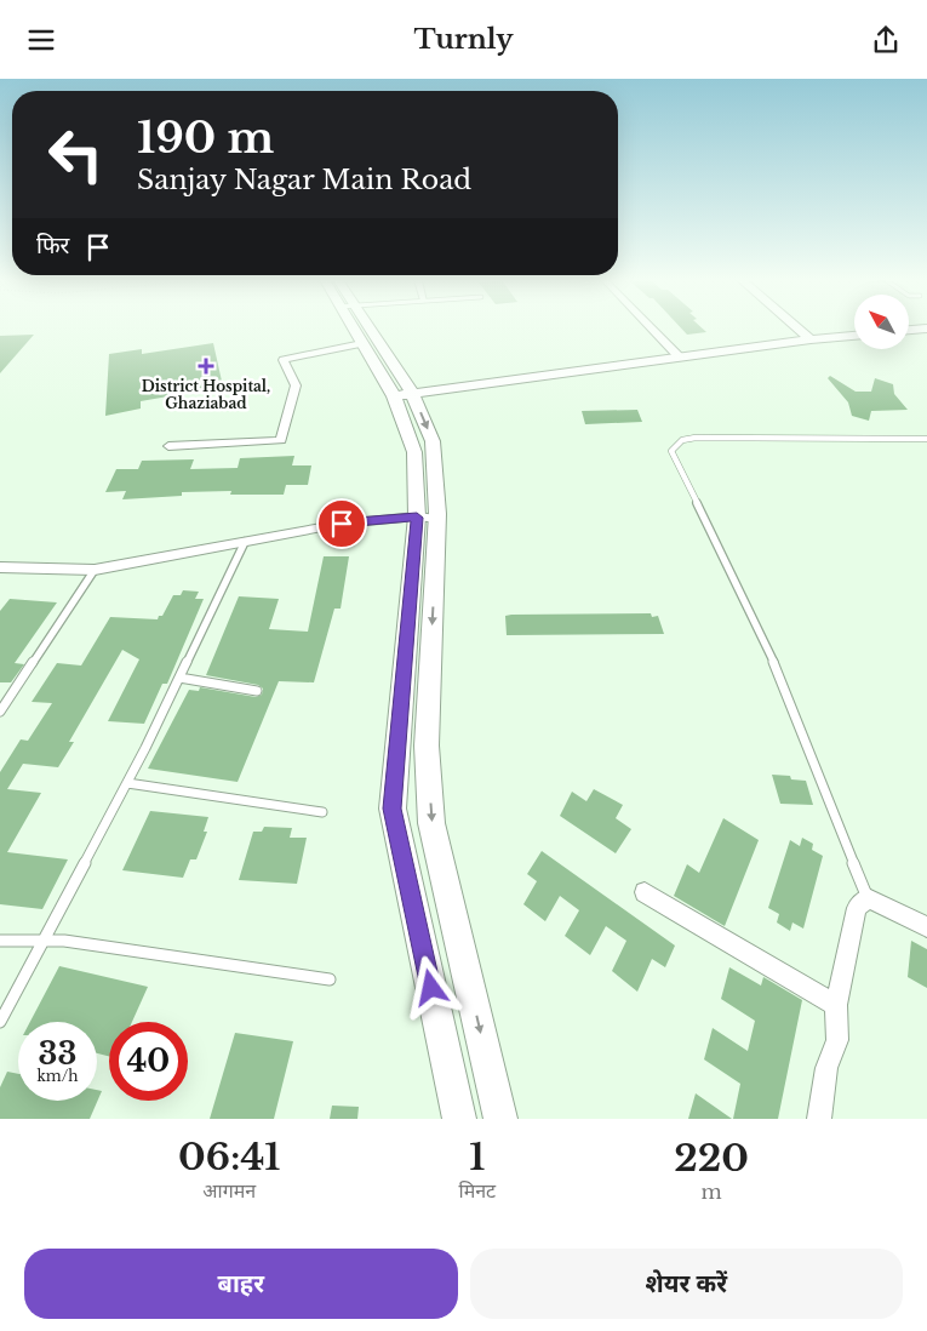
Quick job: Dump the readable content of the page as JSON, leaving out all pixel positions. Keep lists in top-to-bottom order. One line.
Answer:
{"places":{"health":["District Hospital, Ghaziabad"]},"north":"top left","page":{"header":"Turnly","turn":["190 m","Sanjay Nagar Main Road"],"then":"फिर","speed":"33 km/h","limit":"40","eta":["06:41","आगमन","1","मिनट","220","m"],"buttons":["बाहर","शेयर करें"]}}
